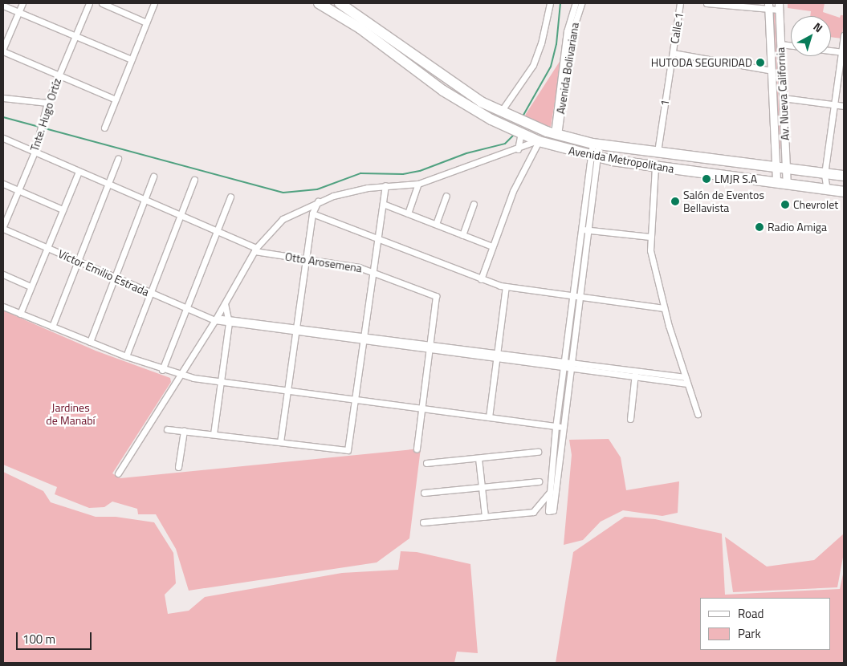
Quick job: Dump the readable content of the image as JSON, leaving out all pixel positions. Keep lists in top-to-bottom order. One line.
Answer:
{"streets":{"highway":["Avenida Metropolitana"],"street":["Calle 1","Avenida Bolivariana","Av. Nueva California","1","Tnte. Hugo Ortíz","Otto Arosemena","Víctor Emilio Estrada"]},"crossings":[["Calle 1","1"],["Av. Nueva California","Avenida Metropolitana"],["Tnte. Hugo Ortíz","Otto Arosemena"],["Tnte. Hugo Ortíz","Víctor Emilio Estrada"],["Otto Arosemena","Víctor Emilio Estrada"]],"parks":["Jardines de Manabí"],"places":["HUTODA SEGURIDAD","LMJR S.A","Salón de Eventos Bellavista","Chevrolet","Radio Amiga"],"legend":["Road","Park"],"scale_bar":"100 m","north":"top right"}
